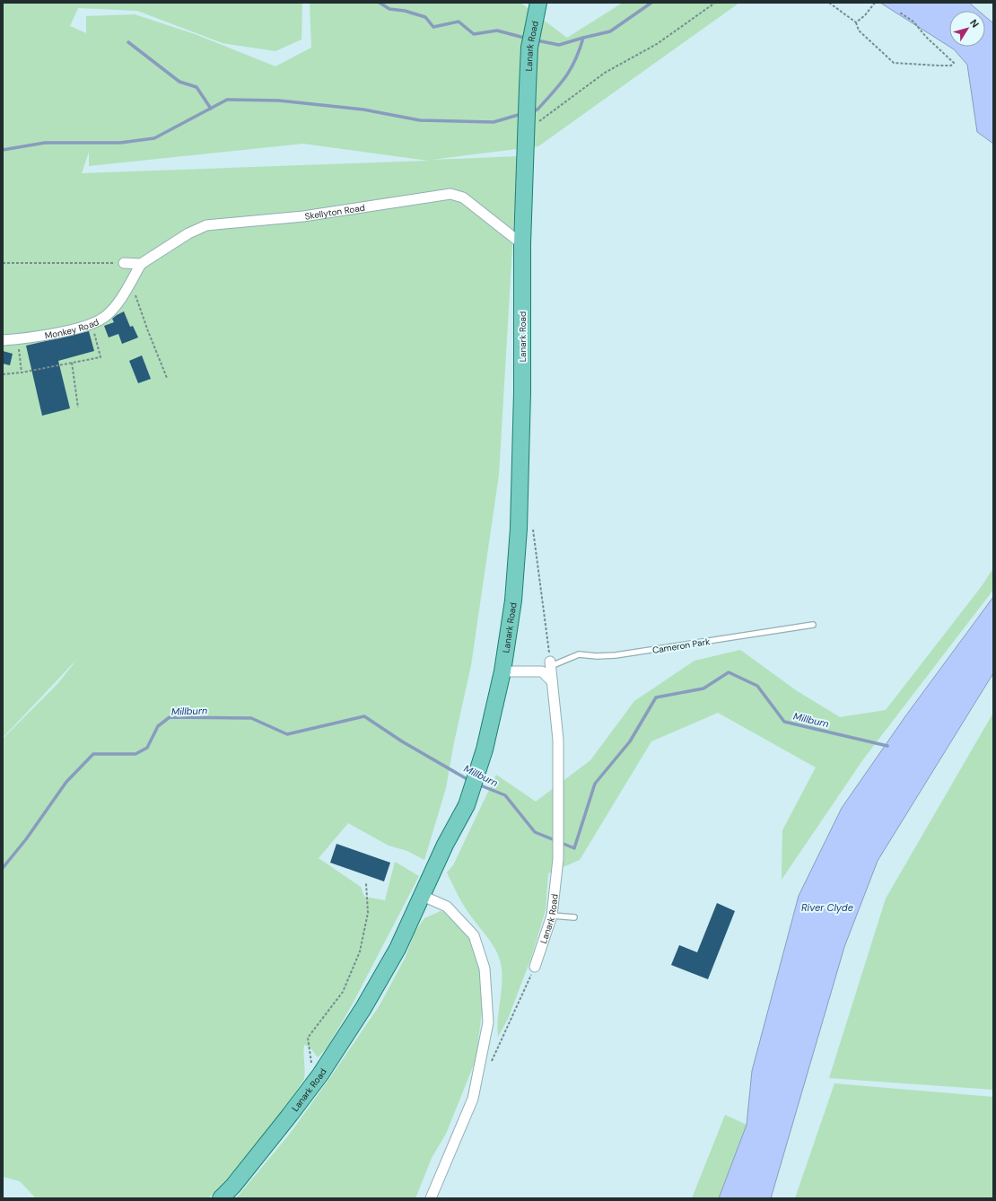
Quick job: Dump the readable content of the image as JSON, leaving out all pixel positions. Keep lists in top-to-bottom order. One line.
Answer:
{"streets":{"main road":["Lanark Road"],"street":["Skellyton Road","Monkey Road"],"lane":["Cameron Park"]},"crossings":[["Lanark Road","Skellyton Road"],["Lanark Road","Cameron Park"]],"water":["Millburn","River Clyde"],"north":"top right"}
